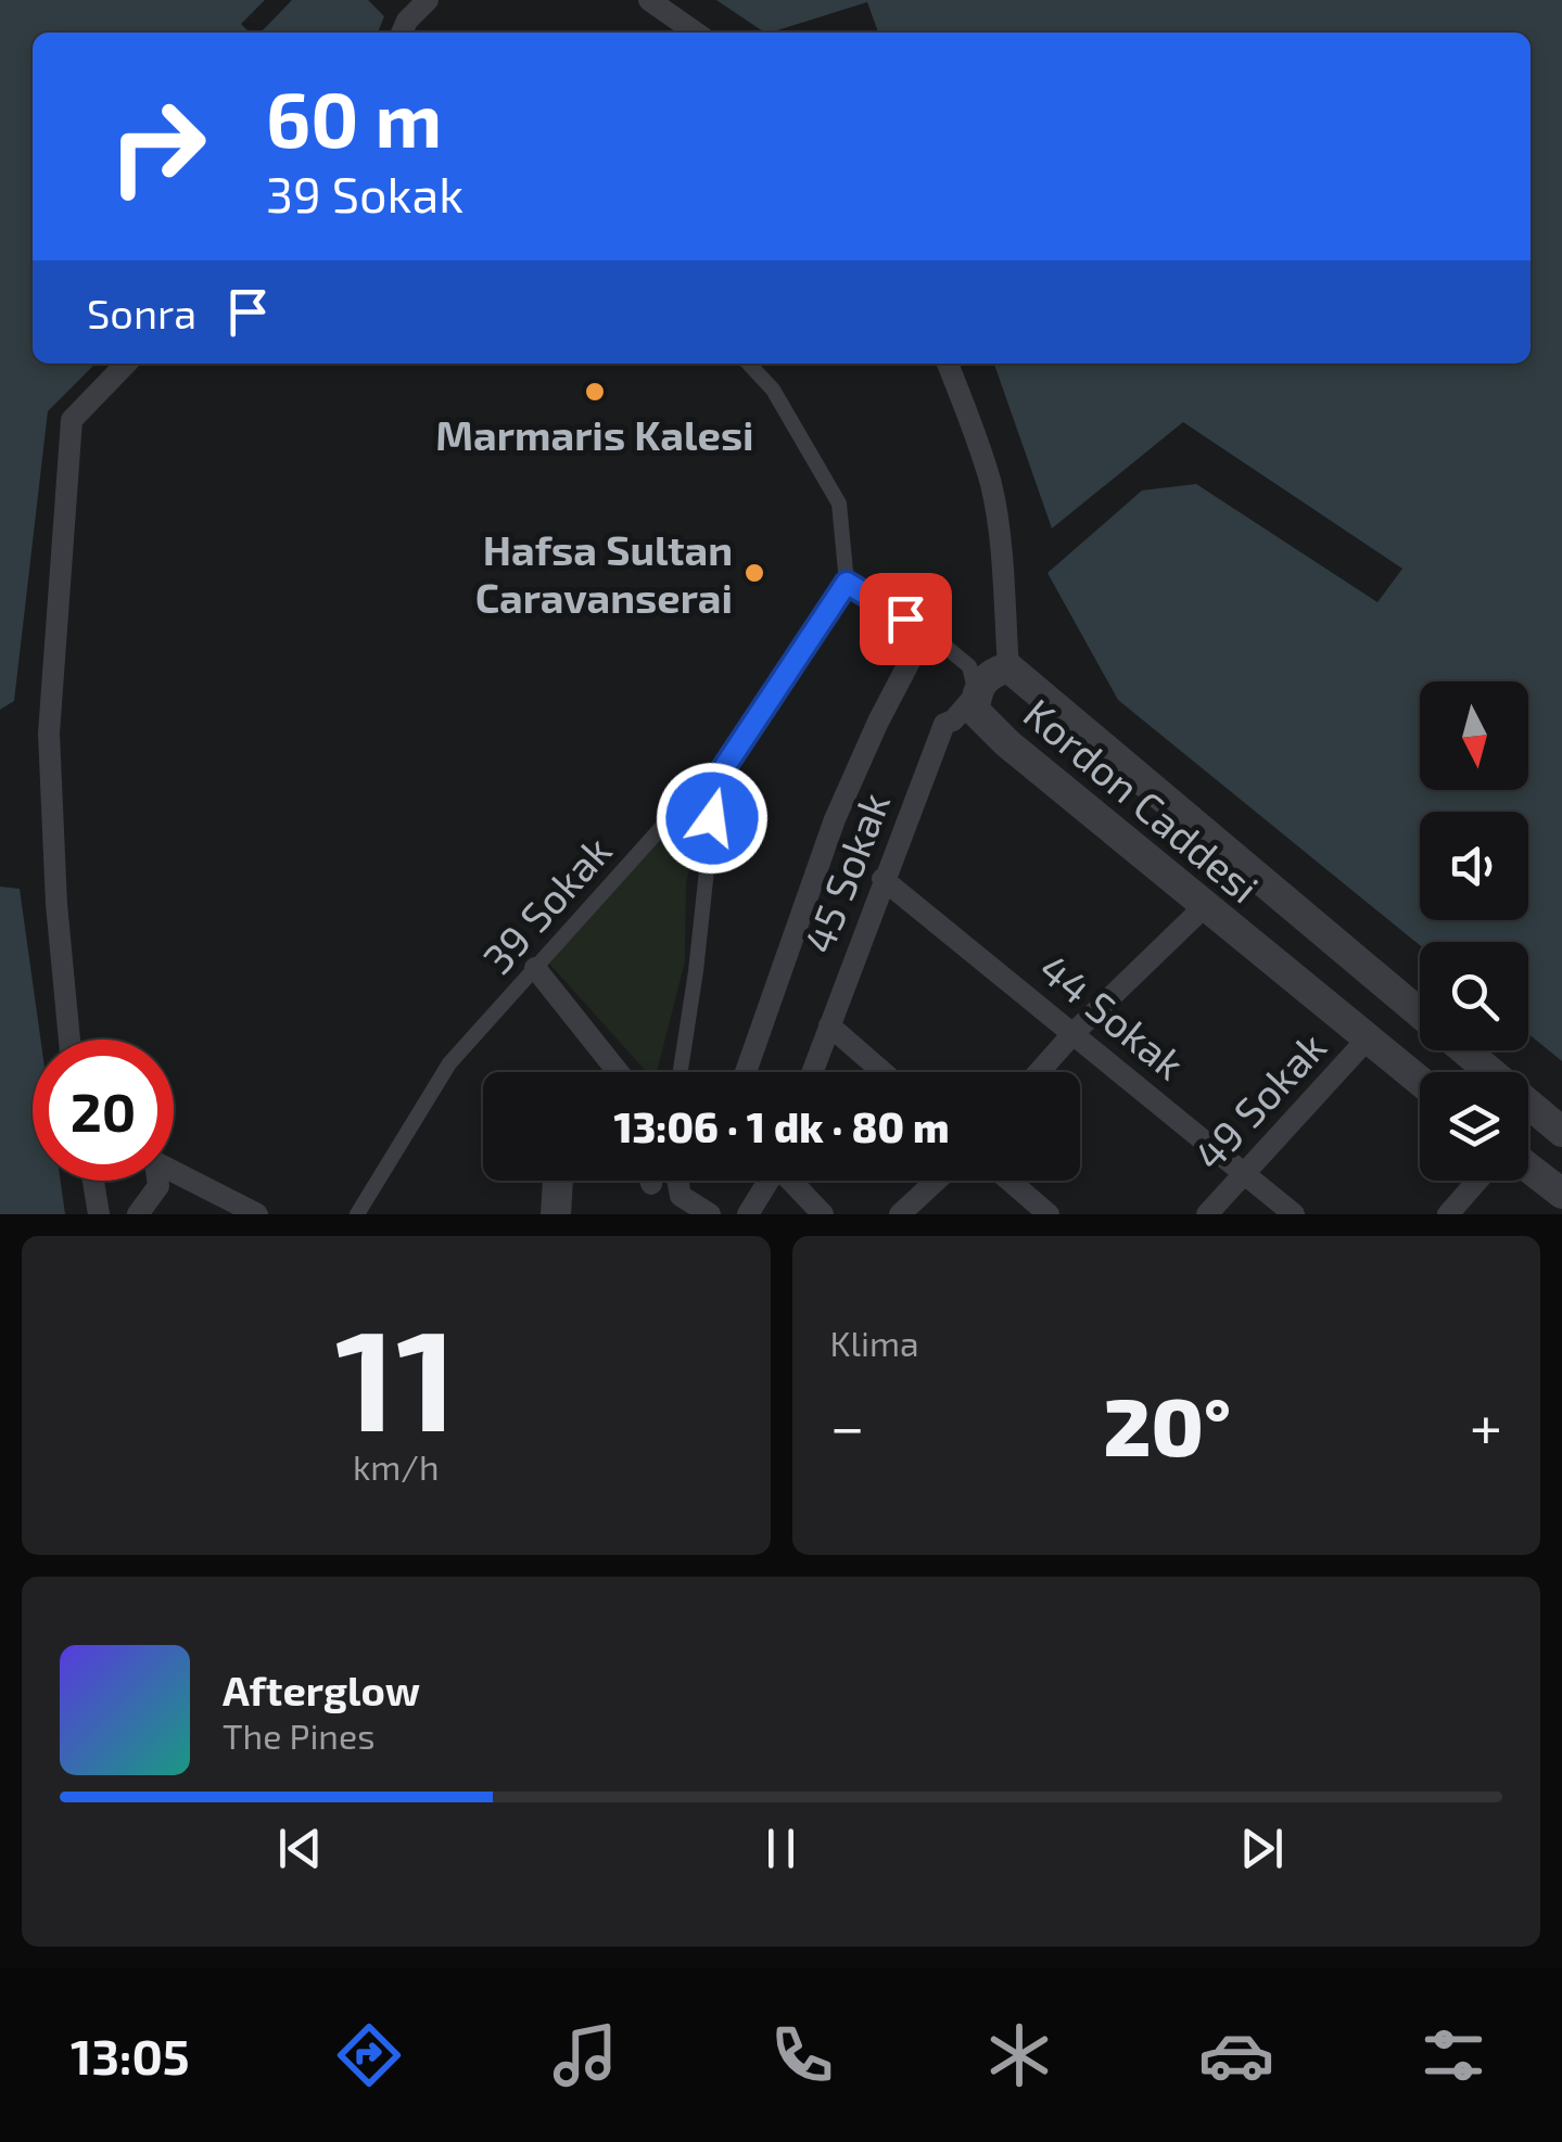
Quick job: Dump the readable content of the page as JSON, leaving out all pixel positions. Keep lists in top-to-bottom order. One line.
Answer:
{"streets":{"street":["Kordon Caddesi","45 Sokak","44 Sokak","49 Sokak"],"lane":["39 Sokak"]},"crossings":[["Kordon Caddesi","45 Sokak"],["Kordon Caddesi","49 Sokak"],["45 Sokak","44 Sokak"],["44 Sokak","49 Sokak"]],"places":["Marmaris Kalesi","Hafsa Sultan Caravanserai"],"north":"bottom","page":{"turn":["60 m","39 Sokak"],"then":"Sonra","limit":"20","trip":"13:06 · 1 dk · 80 m","tile":[["11","km/h"],"Klima"],"heat":["−","20°","+"],"song":["Afterglow","The Pines"],"tabs":"13:05"}}
